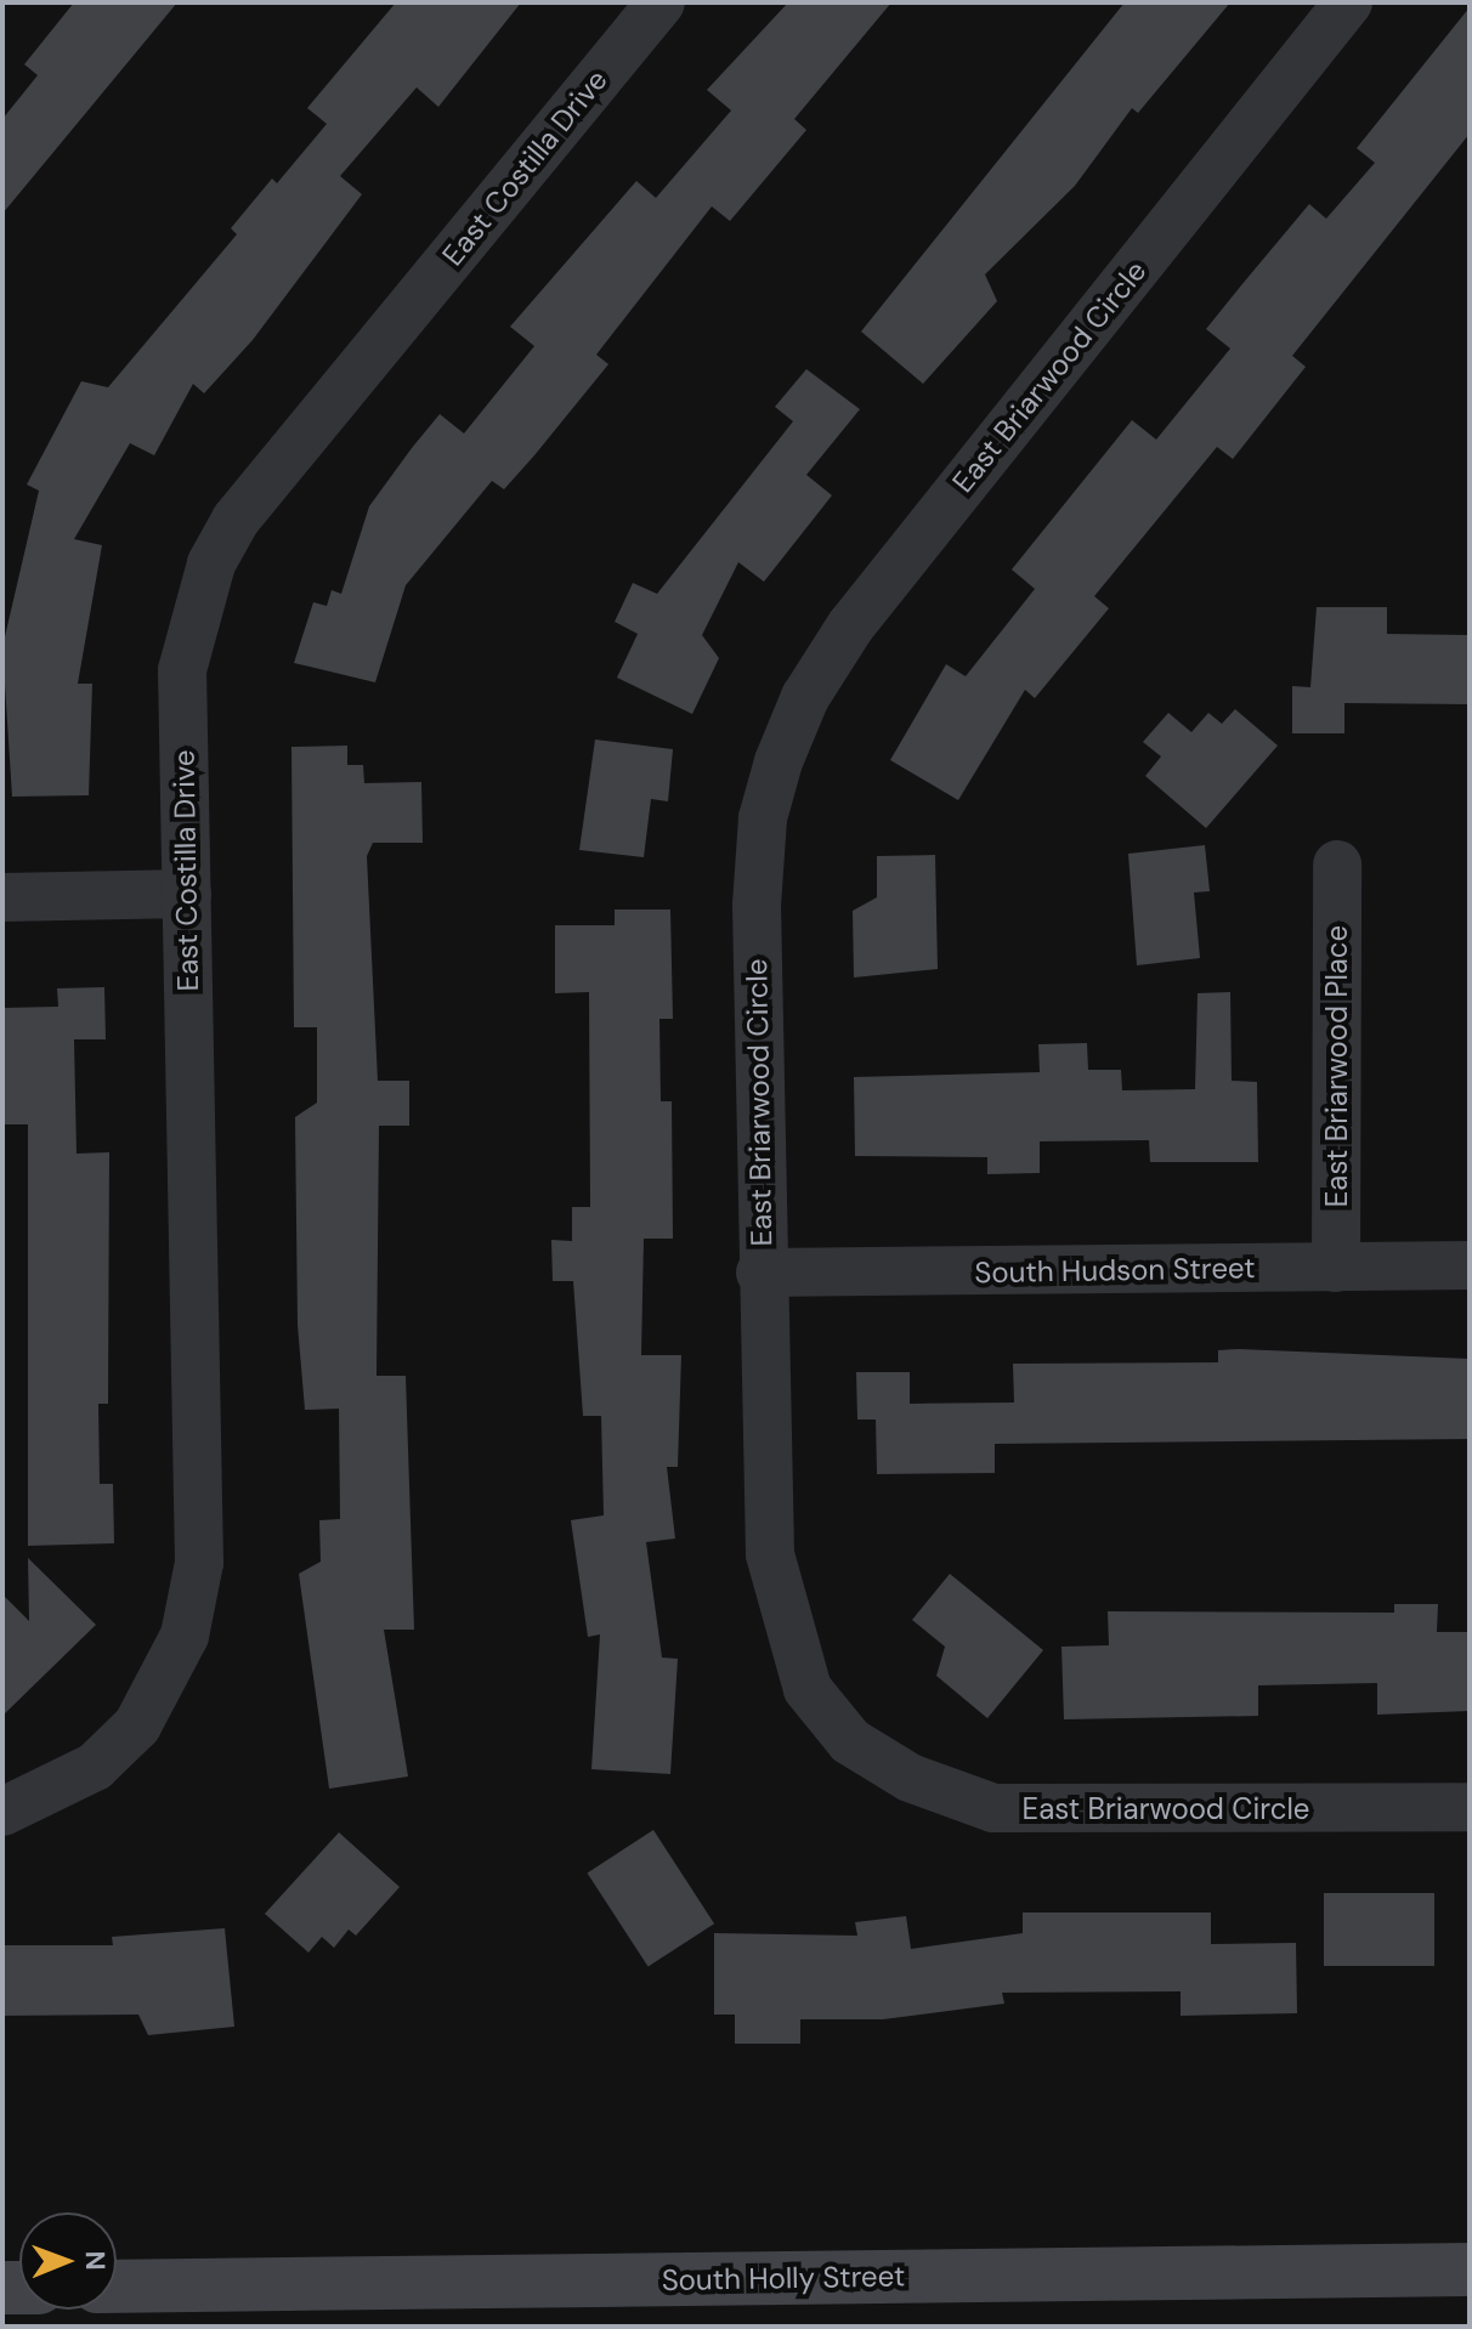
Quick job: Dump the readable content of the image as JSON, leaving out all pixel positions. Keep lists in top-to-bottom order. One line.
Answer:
{"streets":{"main road":["South Holly Street"],"street":["East Costilla Drive","East Briarwood Circle","East Briarwood Place","South Hudson Street"]},"crossings":[["East Briarwood Circle","South Hudson Street"],["East Briarwood Place","South Hudson Street"]],"north":"right"}
